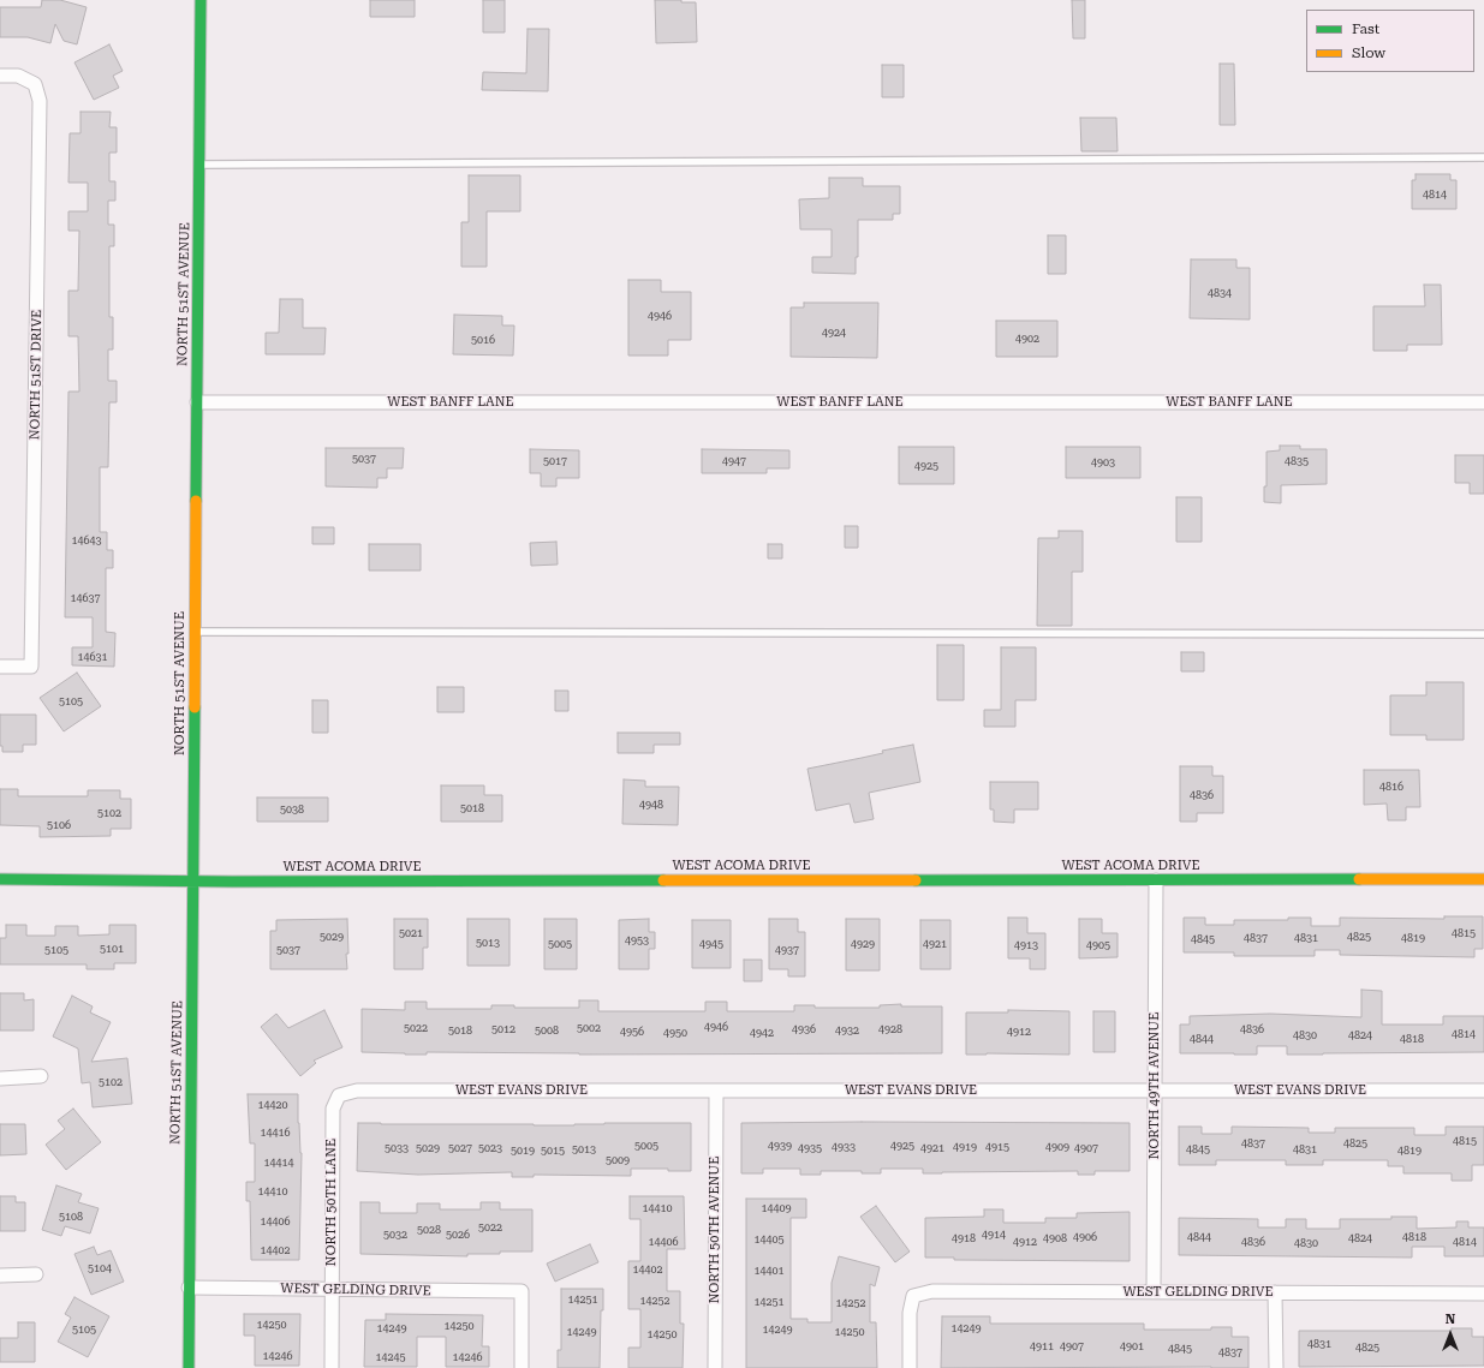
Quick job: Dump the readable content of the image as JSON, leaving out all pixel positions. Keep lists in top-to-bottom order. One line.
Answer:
{"streets":{"street":["NORTH 51ST AVENUE","NORTH 51ST DRIVE","WEST BANFF LANE","WEST ACOMA DRIVE","NORTH 49TH AVENUE","WEST EVANS DRIVE","NORTH 50TH LANE","NORTH 50TH AVENUE","WEST GELDING DRIVE"]},"crossings":[["NORTH 51ST AVENUE","WEST BANFF LANE"],["NORTH 51ST AVENUE","WEST ACOMA DRIVE"],["NORTH 51ST AVENUE","WEST GELDING DRIVE"],["WEST ACOMA DRIVE","NORTH 49TH AVENUE"],["NORTH 49TH AVENUE","WEST EVANS DRIVE"],["NORTH 49TH AVENUE","WEST GELDING DRIVE"],["WEST EVANS DRIVE","NORTH 50TH LANE"],["WEST EVANS DRIVE","NORTH 50TH AVENUE"],["NORTH 50TH LANE","WEST GELDING DRIVE"]],"house_numbers":["4814","4834","4946","4924","4902","5016","5037","5017","4947","4835","4903","4925","14643","14637","14631","5105","4816","4836","4948","5018","5038","5102","5106","5021","4815","5029","4825","4837","4831","4819","4845","4953","5013","5005","4945","4929","4921","4913","4905","5101","5105","5037","4937","4946","5022","5002","5012","4936","4928","4836","5018","5008","4932","4956","4912","4950","4942","4814","4830","4824","4844","4818","5102","14420","14416","4815","4837","4825","5005","4939","4925","4933","4919","4915","4909","5033","5029","5027","5023","4935","4921","4907","5013","4845","4831","5019","5015","4819","5009","14414","14410","14410","14409","5108","14406","5022","5028","5032","5026","4914","4906","4844","4818","4918","4908","4824","14405","14406","4912","4836","4814","4830","14402","5104","14402","14401","14251","14252","14251","14252","14250","14250","14249","14249","5105","14249","14249","14250","14250","4831","4911","4907","4901","4825","4845","4837","14246","14245","14246"],"legend":["Fast","Slow"],"north":"top"}
